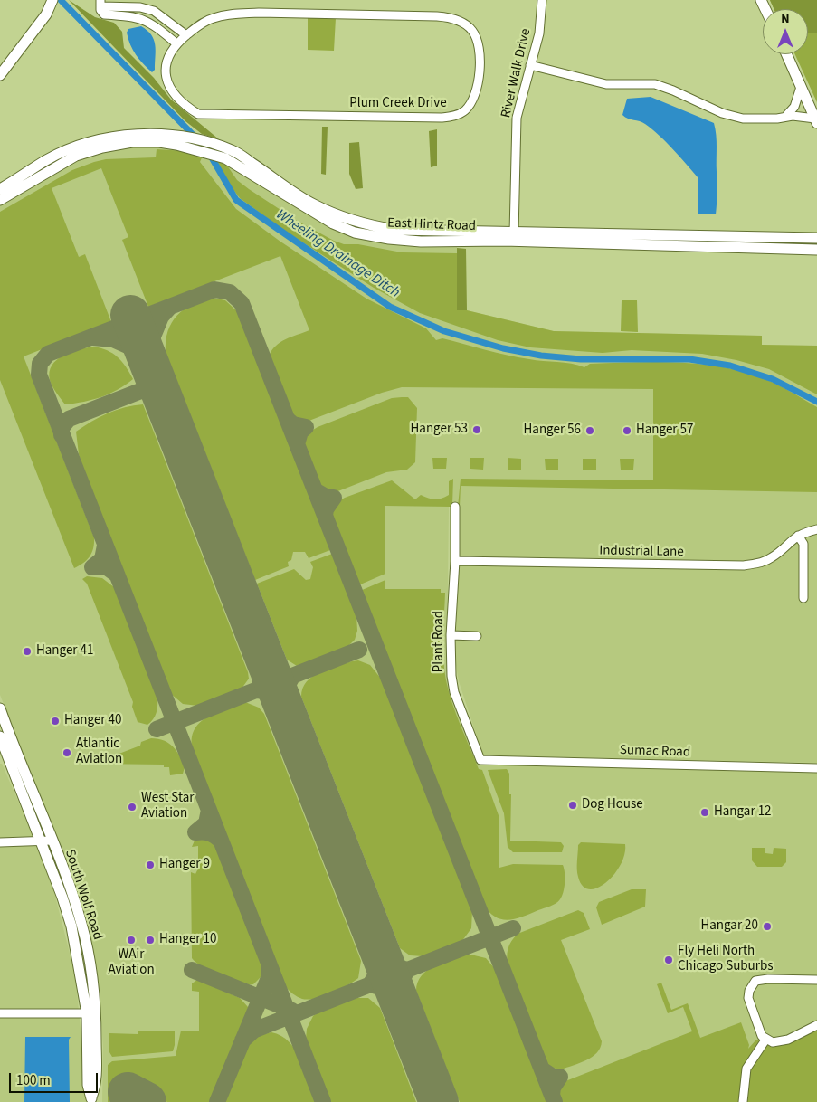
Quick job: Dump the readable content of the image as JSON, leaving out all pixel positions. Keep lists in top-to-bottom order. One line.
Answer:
{"streets":{"main road":["East Hintz Road","South Wolf Road"],"street":["River Walk Drive","Plum Creek Drive","Industrial Lane","Plant Road","Sumac Road"]},"crossings":[["River Walk Drive","East Hintz Road"],["Industrial Lane","Plant Road"],["Plant Road","Sumac Road"]],"water":["Wheeling Drainage Ditch"],"places":["Hanger 53","Hanger 56","Hanger 57","Hanger 41","Hanger 40","Atlantic Aviation","Dog House","West Star Aviation","Hangar 12","Hanger 9","Hangar 20","WAir Aviation","Hanger 10","Fly Heli North Chicago Suburbs"],"scale_bar":"100 m","north":"top"}
